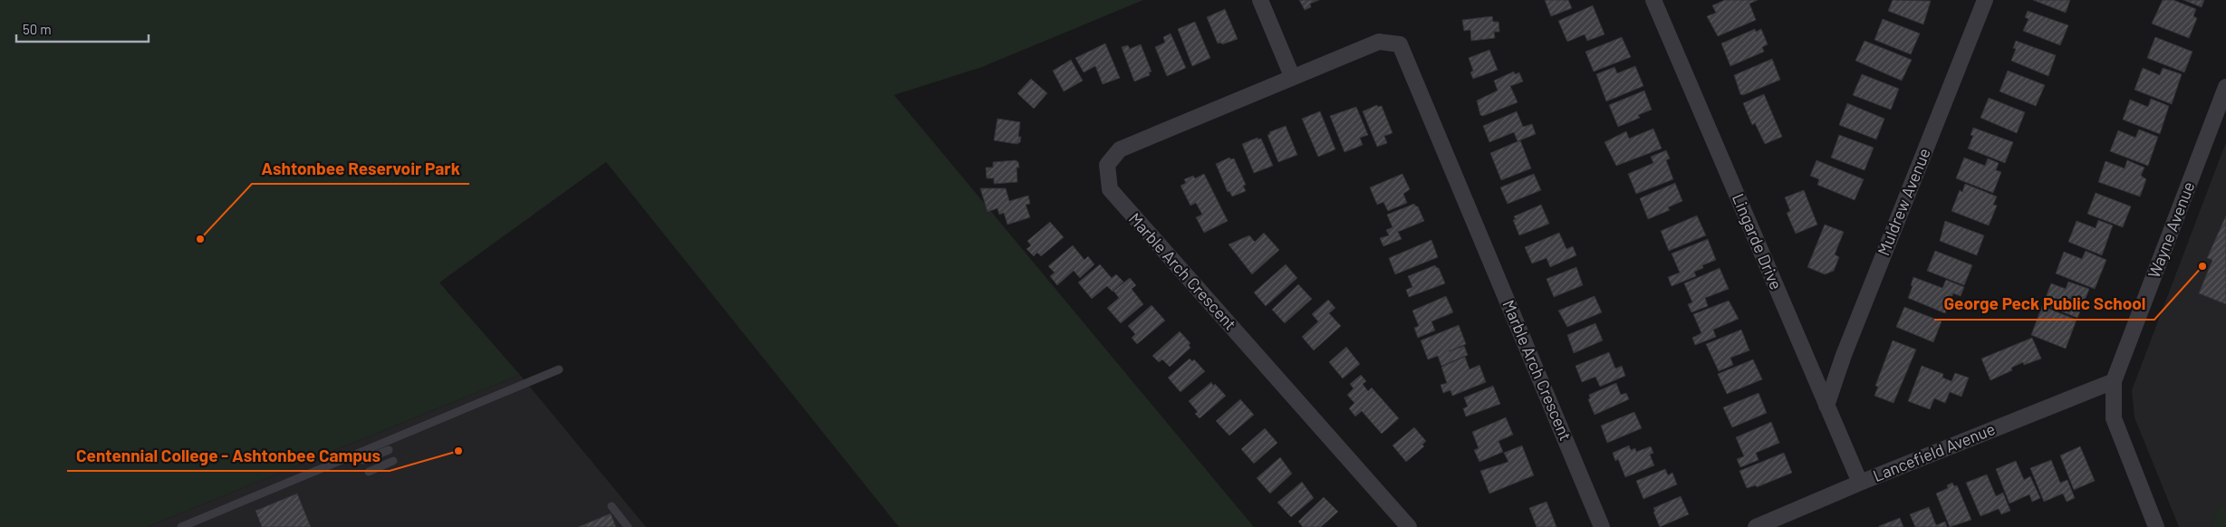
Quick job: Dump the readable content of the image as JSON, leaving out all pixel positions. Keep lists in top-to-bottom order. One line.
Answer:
{"streets":{"street":["Muldrew Avenue","Wayne Avenue","Lingarde Drive","Marble Arch Crescent","Lancefield Avenue"]},"crossings":[["Muldrew Avenue","Lingarde Drive"],["Wayne Avenue","Lancefield Avenue"],["Lingarde Drive","Lancefield Avenue"]],"places":["Ashtonbee Reservoir Park","George Peck Public School","Centennial College - Ashtonbee Campus"],"scale_bar":"50 m"}
